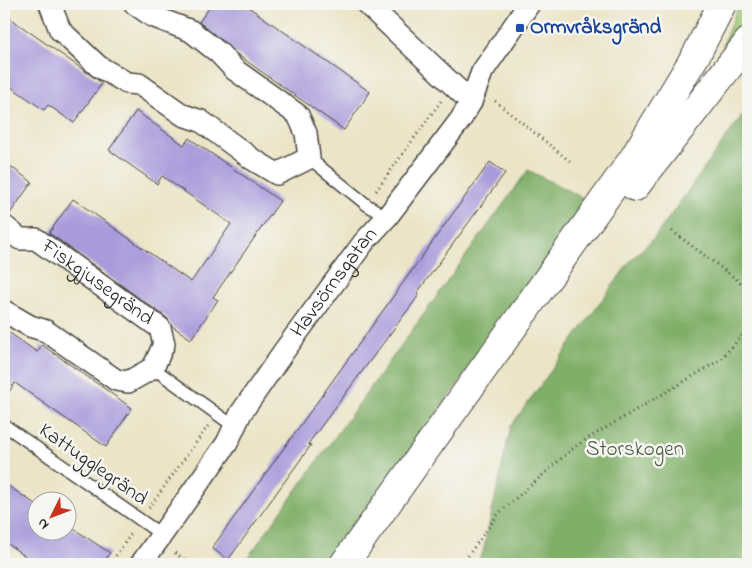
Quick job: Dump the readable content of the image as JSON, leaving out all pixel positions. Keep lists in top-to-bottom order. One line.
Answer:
{"streets":{"street":["Fiskgjusegränd","Havsörnsgatan"],"lane":["Kattugglegränd"]},"crossings":[["Havsörnsgatan","Kattugglegränd"]],"parks":["Storskogen"],"places":{"transit":["Ormvråksgränd"]},"north":"bottom left"}
